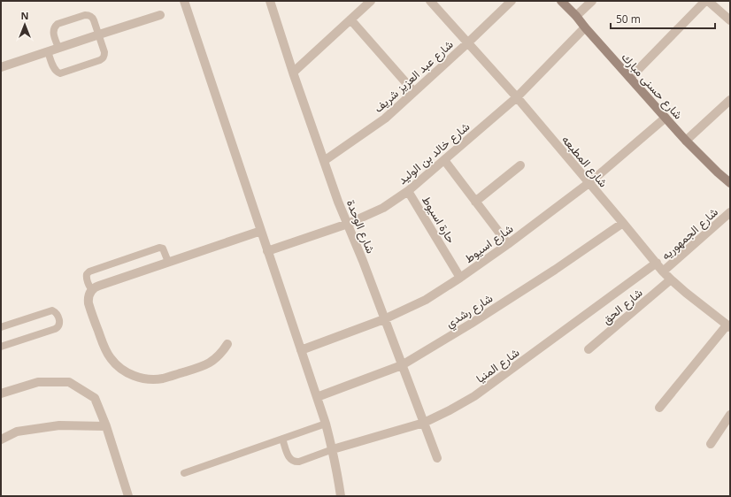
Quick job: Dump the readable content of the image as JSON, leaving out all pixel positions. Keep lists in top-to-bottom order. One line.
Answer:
{"streets":{"street":["شارع عبد العزيز شريف","شارع حسنى مبارك","شارع خالد بن الوليد","شارع المطبعه","حارة اسيوط","شارع الوحدة","شارع الجمهوريه","شارع اسيوط","شارع الحق","شارع رشدي","شارع المنيا"]},"crossings":[["شارع عبد العزيز شريف","شارع المطبعه"],["شارع عبد العزيز شريف","شارع الوحدة"],["شارع حسنى مبارك","شارع خالد بن الوليد"],["شارع حسنى مبارك","شارع اسيوط"],["شارع خالد بن الوليد","شارع المطبعه"],["شارع خالد بن الوليد","حارة اسيوط"],["شارع خالد بن الوليد","شارع الوحدة"],["شارع المطبعه","شارع الجمهوريه"],["شارع المطبعه","شارع اسيوط"],["شارع المطبعه","شارع الحق"],["شارع المطبعه","شارع رشدي"],["شارع المطبعه","شارع المنيا"],["حارة اسيوط","شارع اسيوط"],["شارع الوحدة","شارع اسيوط"],["شارع الوحدة","شارع رشدي"],["شارع الوحدة","شارع المنيا"]],"scale_bar":"50 m","north":"top"}
